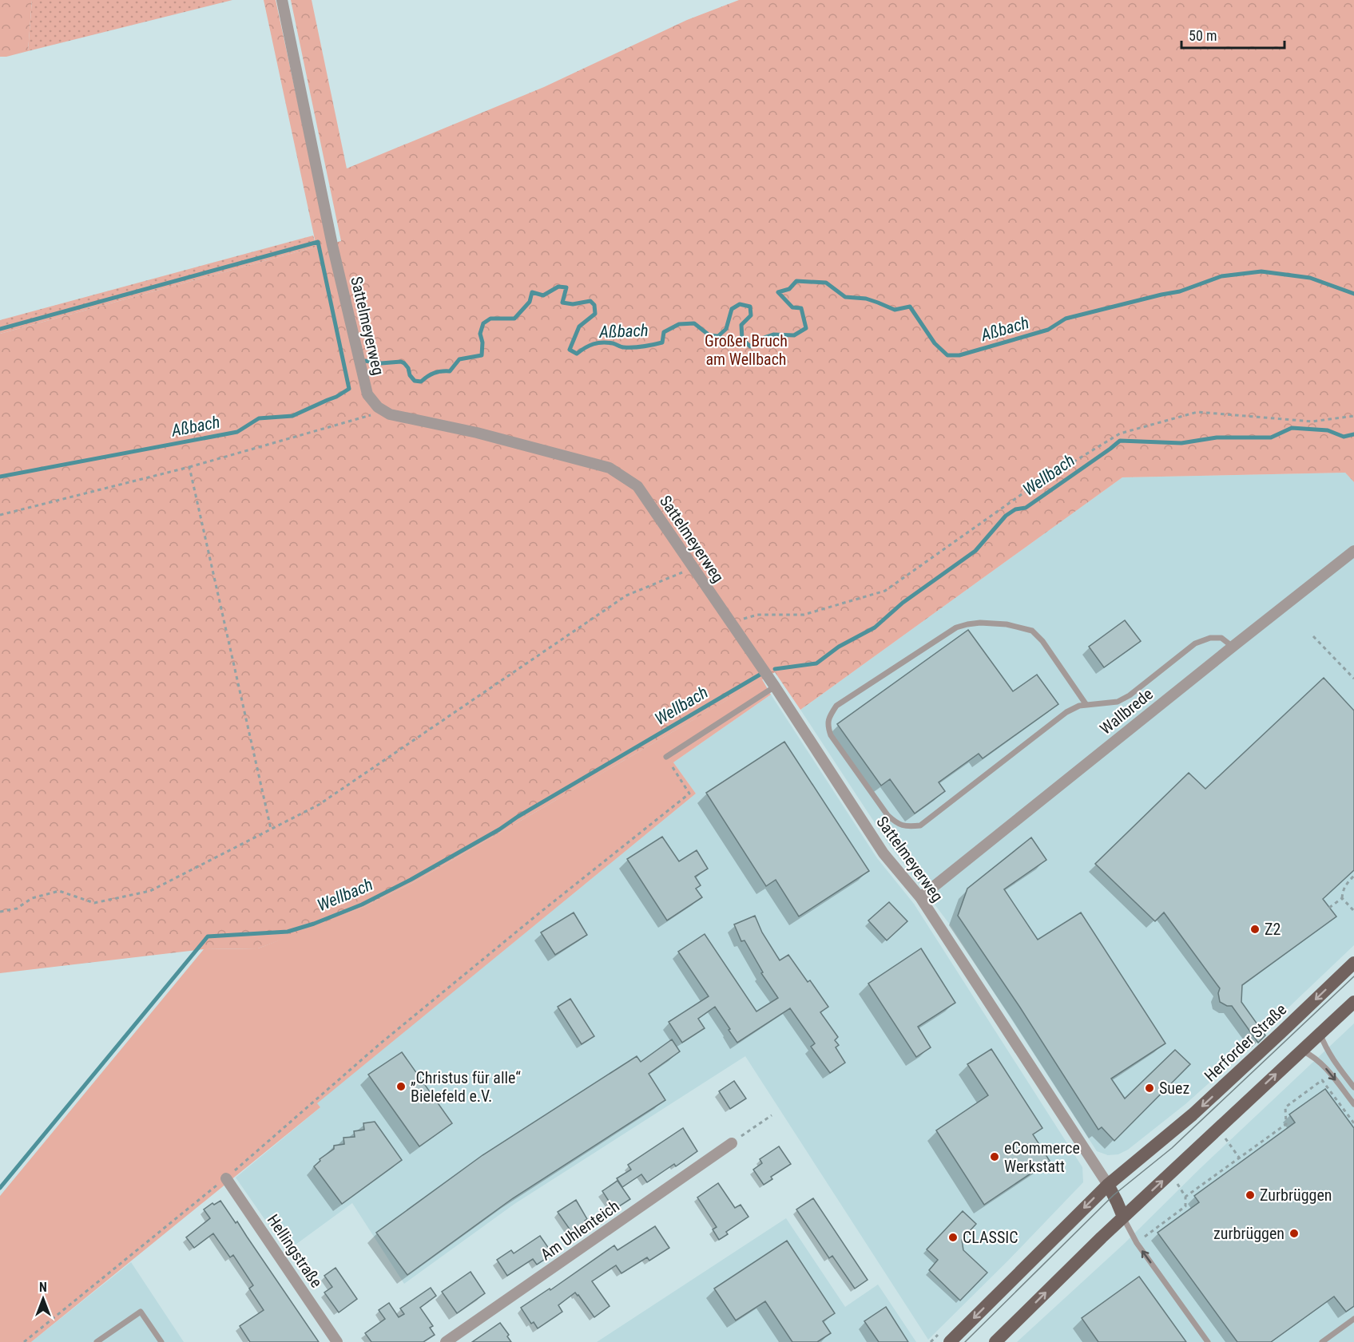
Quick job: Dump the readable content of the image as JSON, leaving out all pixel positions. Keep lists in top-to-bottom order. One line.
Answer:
{"streets":{"main road":["Herforder Straße"],"street":["Sattelmeyerweg","Wallbrede","Am Uhlenteich","Hellingstraße"]},"crossings":[["Sattelmeyerweg","Wallbrede"],["Sattelmeyerweg","Herforder Straße"]],"water":["Aßbach","Wellbach"],"parks":["Großer Bruch am Wellbach"],"places":["Z2","„Christus für alle“ Bielefeld e.V.","Suez","eCommerce Werkstatt","Zurbrüggen","zurbrüggen","CLASSIC"],"scale_bar":"50 m","north":"top"}
